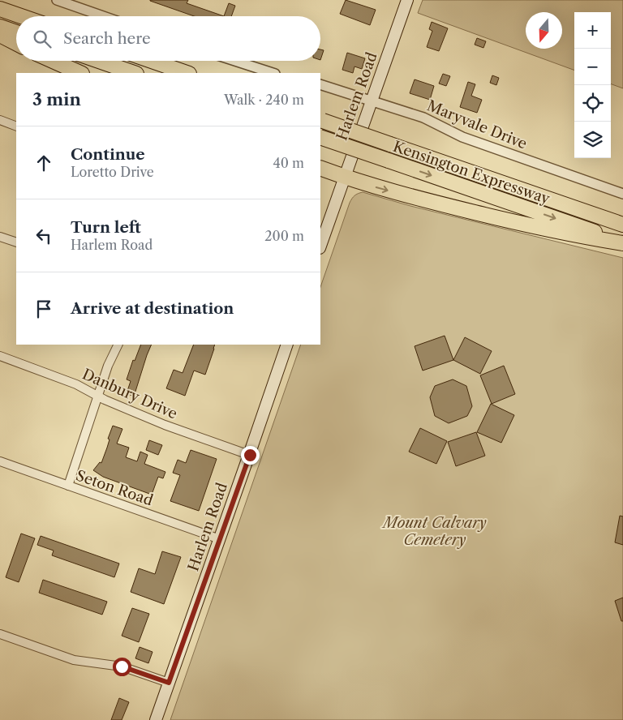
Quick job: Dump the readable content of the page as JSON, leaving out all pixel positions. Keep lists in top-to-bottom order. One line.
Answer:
{"streets":{"highway":["Kensington Expressway"],"main road":["Harlem Road"],"street":["Maryvale Drive","Danbury Drive","Seton Road"]},"crossings":[["Harlem Road","Maryvale Drive"],["Harlem Road","Danbury Drive"],["Harlem Road","Seton Road"]],"parks":["Mount Calvary Cemetery"],"north":"bottom","page":{"map_buttons":["+","−"],"search":"Search here","heading":["3 min","Walk · 240 m"],"list":[["Continue","Loretto Drive","40 m"],["Turn left","Harlem Road","200 m"],"Arrive at destination"]}}
